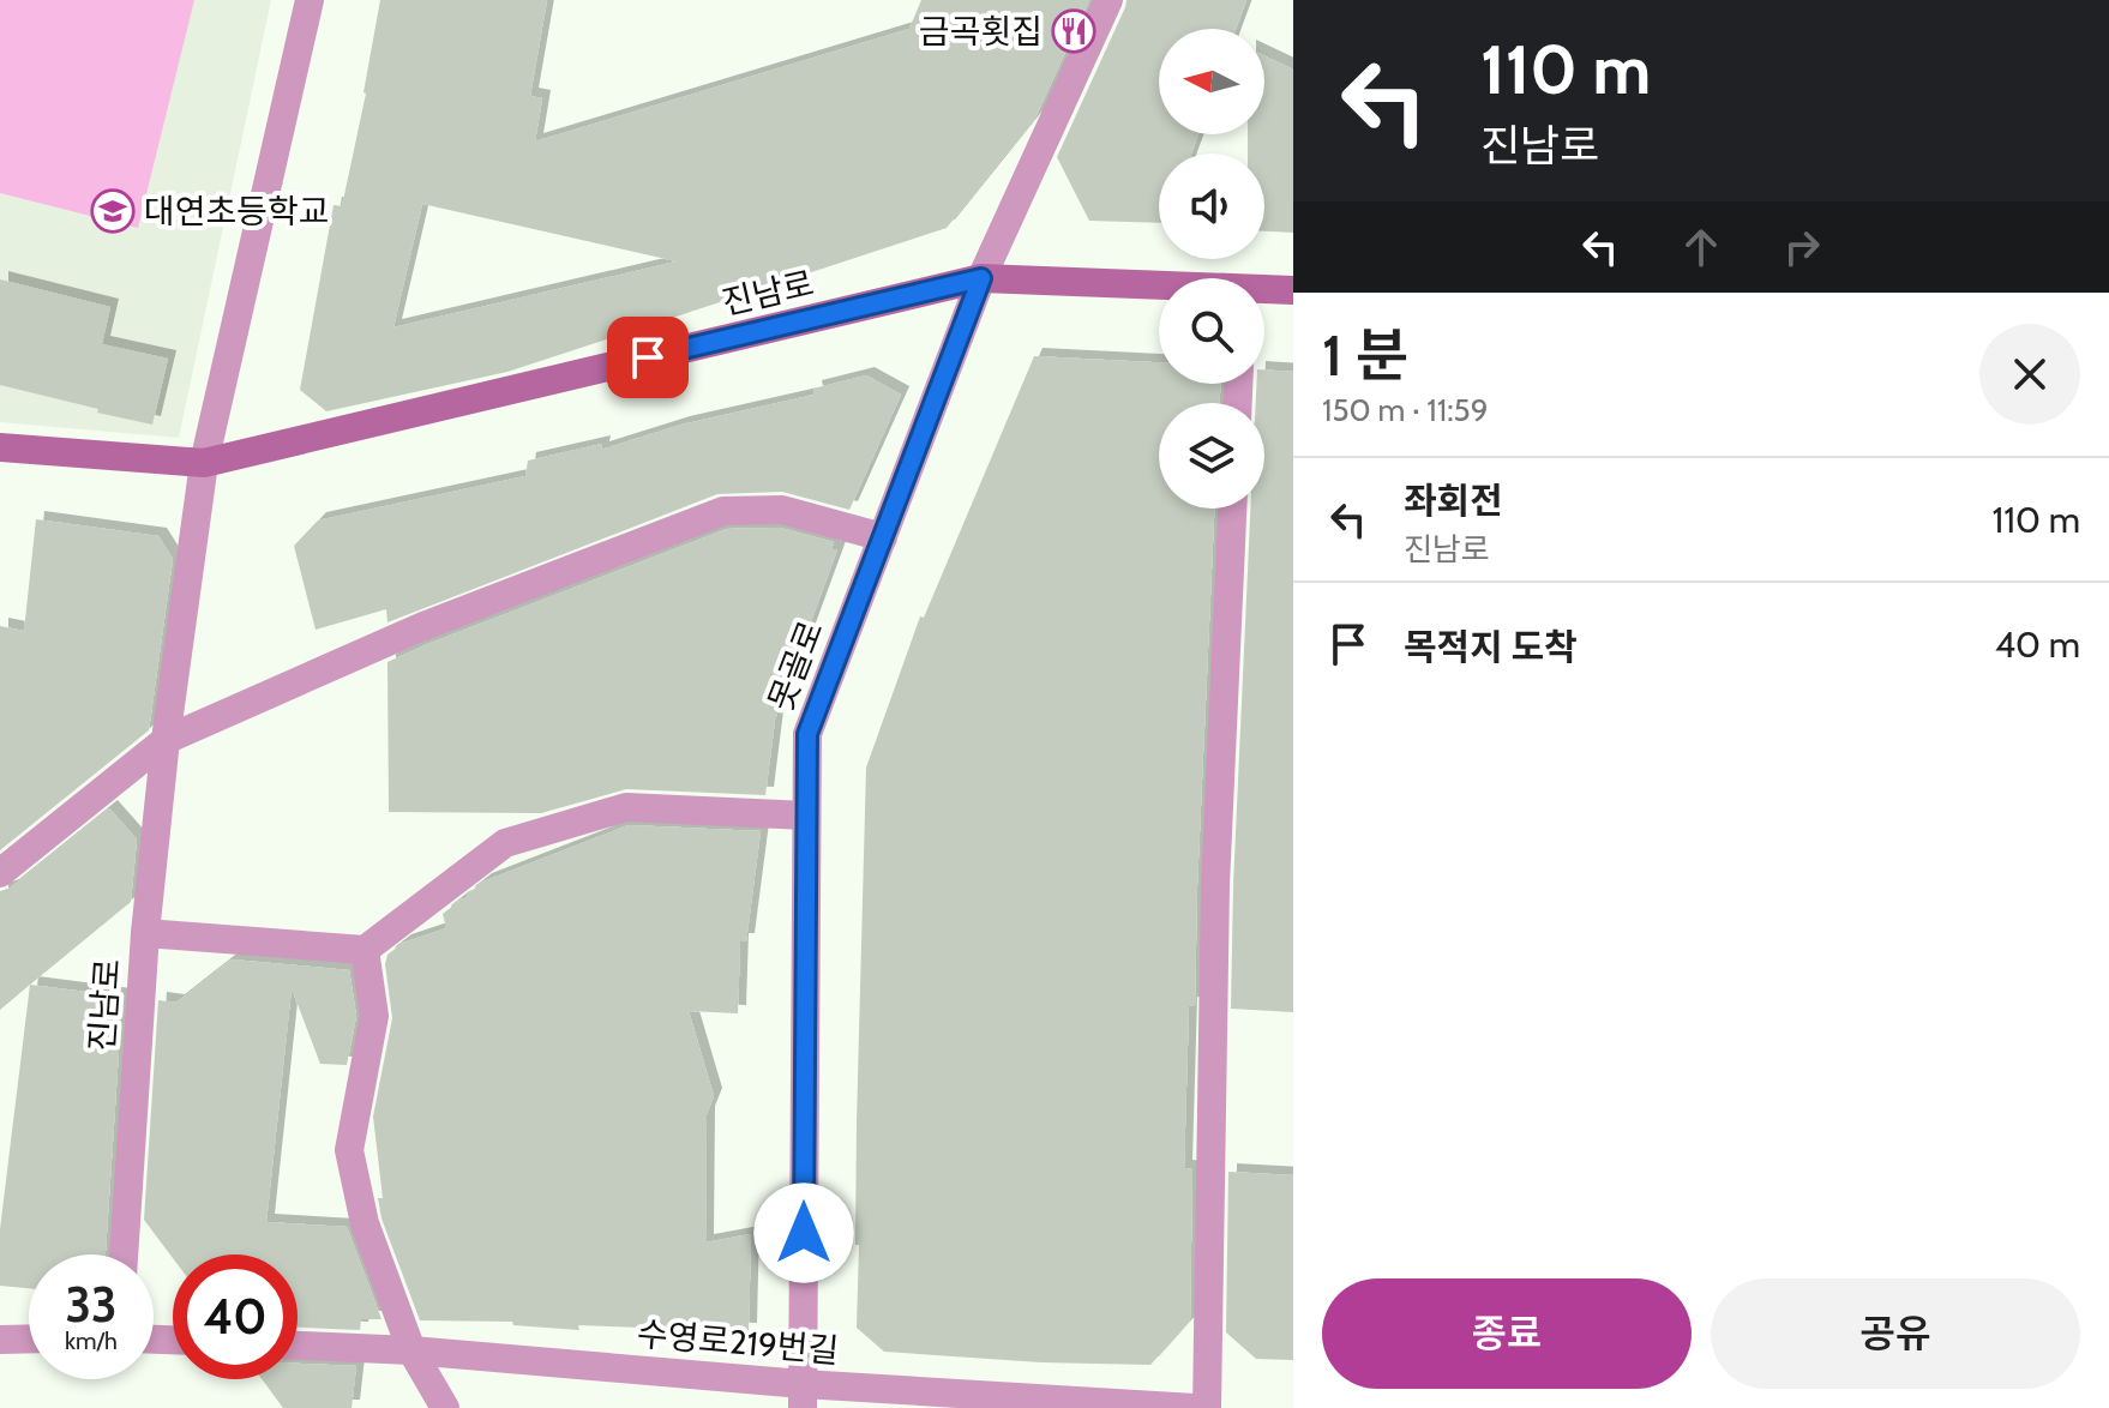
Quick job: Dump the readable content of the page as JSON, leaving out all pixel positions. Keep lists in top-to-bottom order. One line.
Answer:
{"streets":{"main road":["진남로"],"street":["못골로","수영로219번길"]},"crossings":[["진남로","못골로"],["못골로","수영로219번길"]],"places":{"restaurant":["금곡횟집"],"school or university":["대연초등학교"]},"north":"left","page":{"turn":["110 m","진남로"],"heading":["1 분","150 m · 11:59"],"list":[{"name":"좌회전","note":"진남로","value":"110 m"},{"name":"목적지 도착","value":"40 m"}],"speed":"33 km/h","limit":"40","buttons":["종료","공유"]}}
